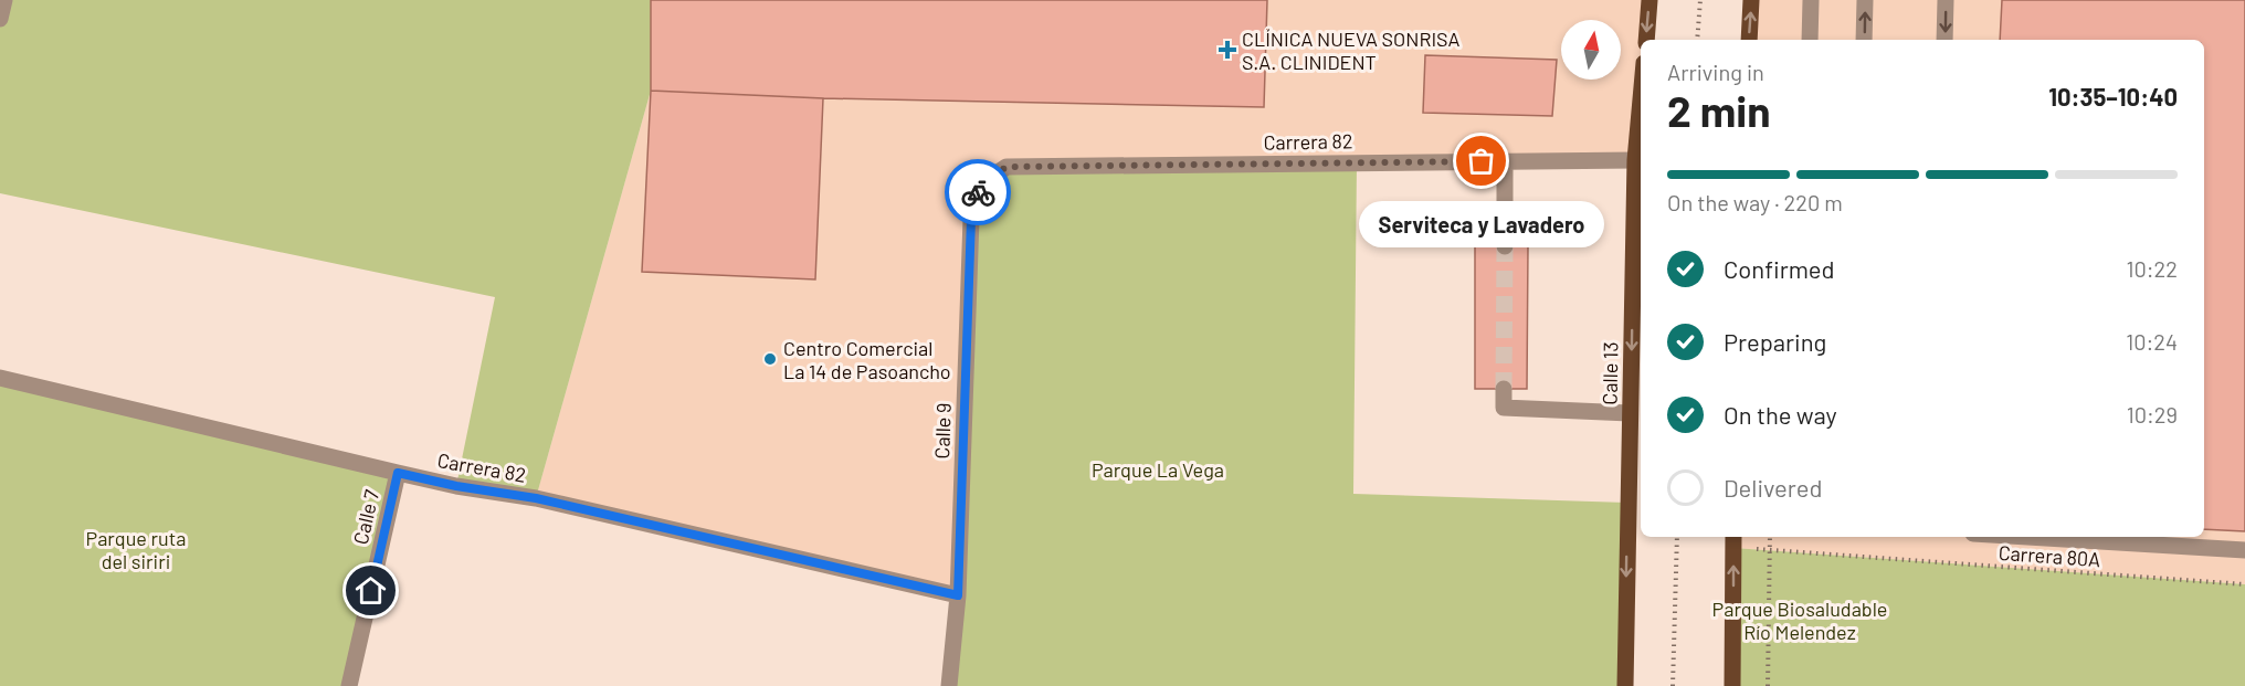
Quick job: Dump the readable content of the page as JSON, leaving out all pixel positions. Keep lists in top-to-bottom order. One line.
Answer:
{"streets":{"main road":["Calle 13"],"street":["Carrera 82","Calle 9","Calle 7"],"path":["Carrera 80A"]},"crossings":[["Carrera 82","Calle 13"],["Carrera 82","Calle 9"],["Carrera 82","Calle 7"]],"one_way":["Calle 13"],"parks":["Parque La Vega","Parque ruta del siriri","Parque Biosaludable Río Melendez"],"places":{"health":["CLÍNICA NUEVA SONRISA S.A. CLINIDENT"],"other":["Serviteca y Lavadero","Centro Comercial La 14 de Pasoancho"]},"north":"top","page":{"heading":["2 min","Arriving in","10:35–10:40"],"bar":"On the way · 220 m","bubble":"Serviteca y Lavadero","list":[["Confirmed","10:22"],["Preparing","10:24"],["On the way","10:29"],"Delivered"]}}
